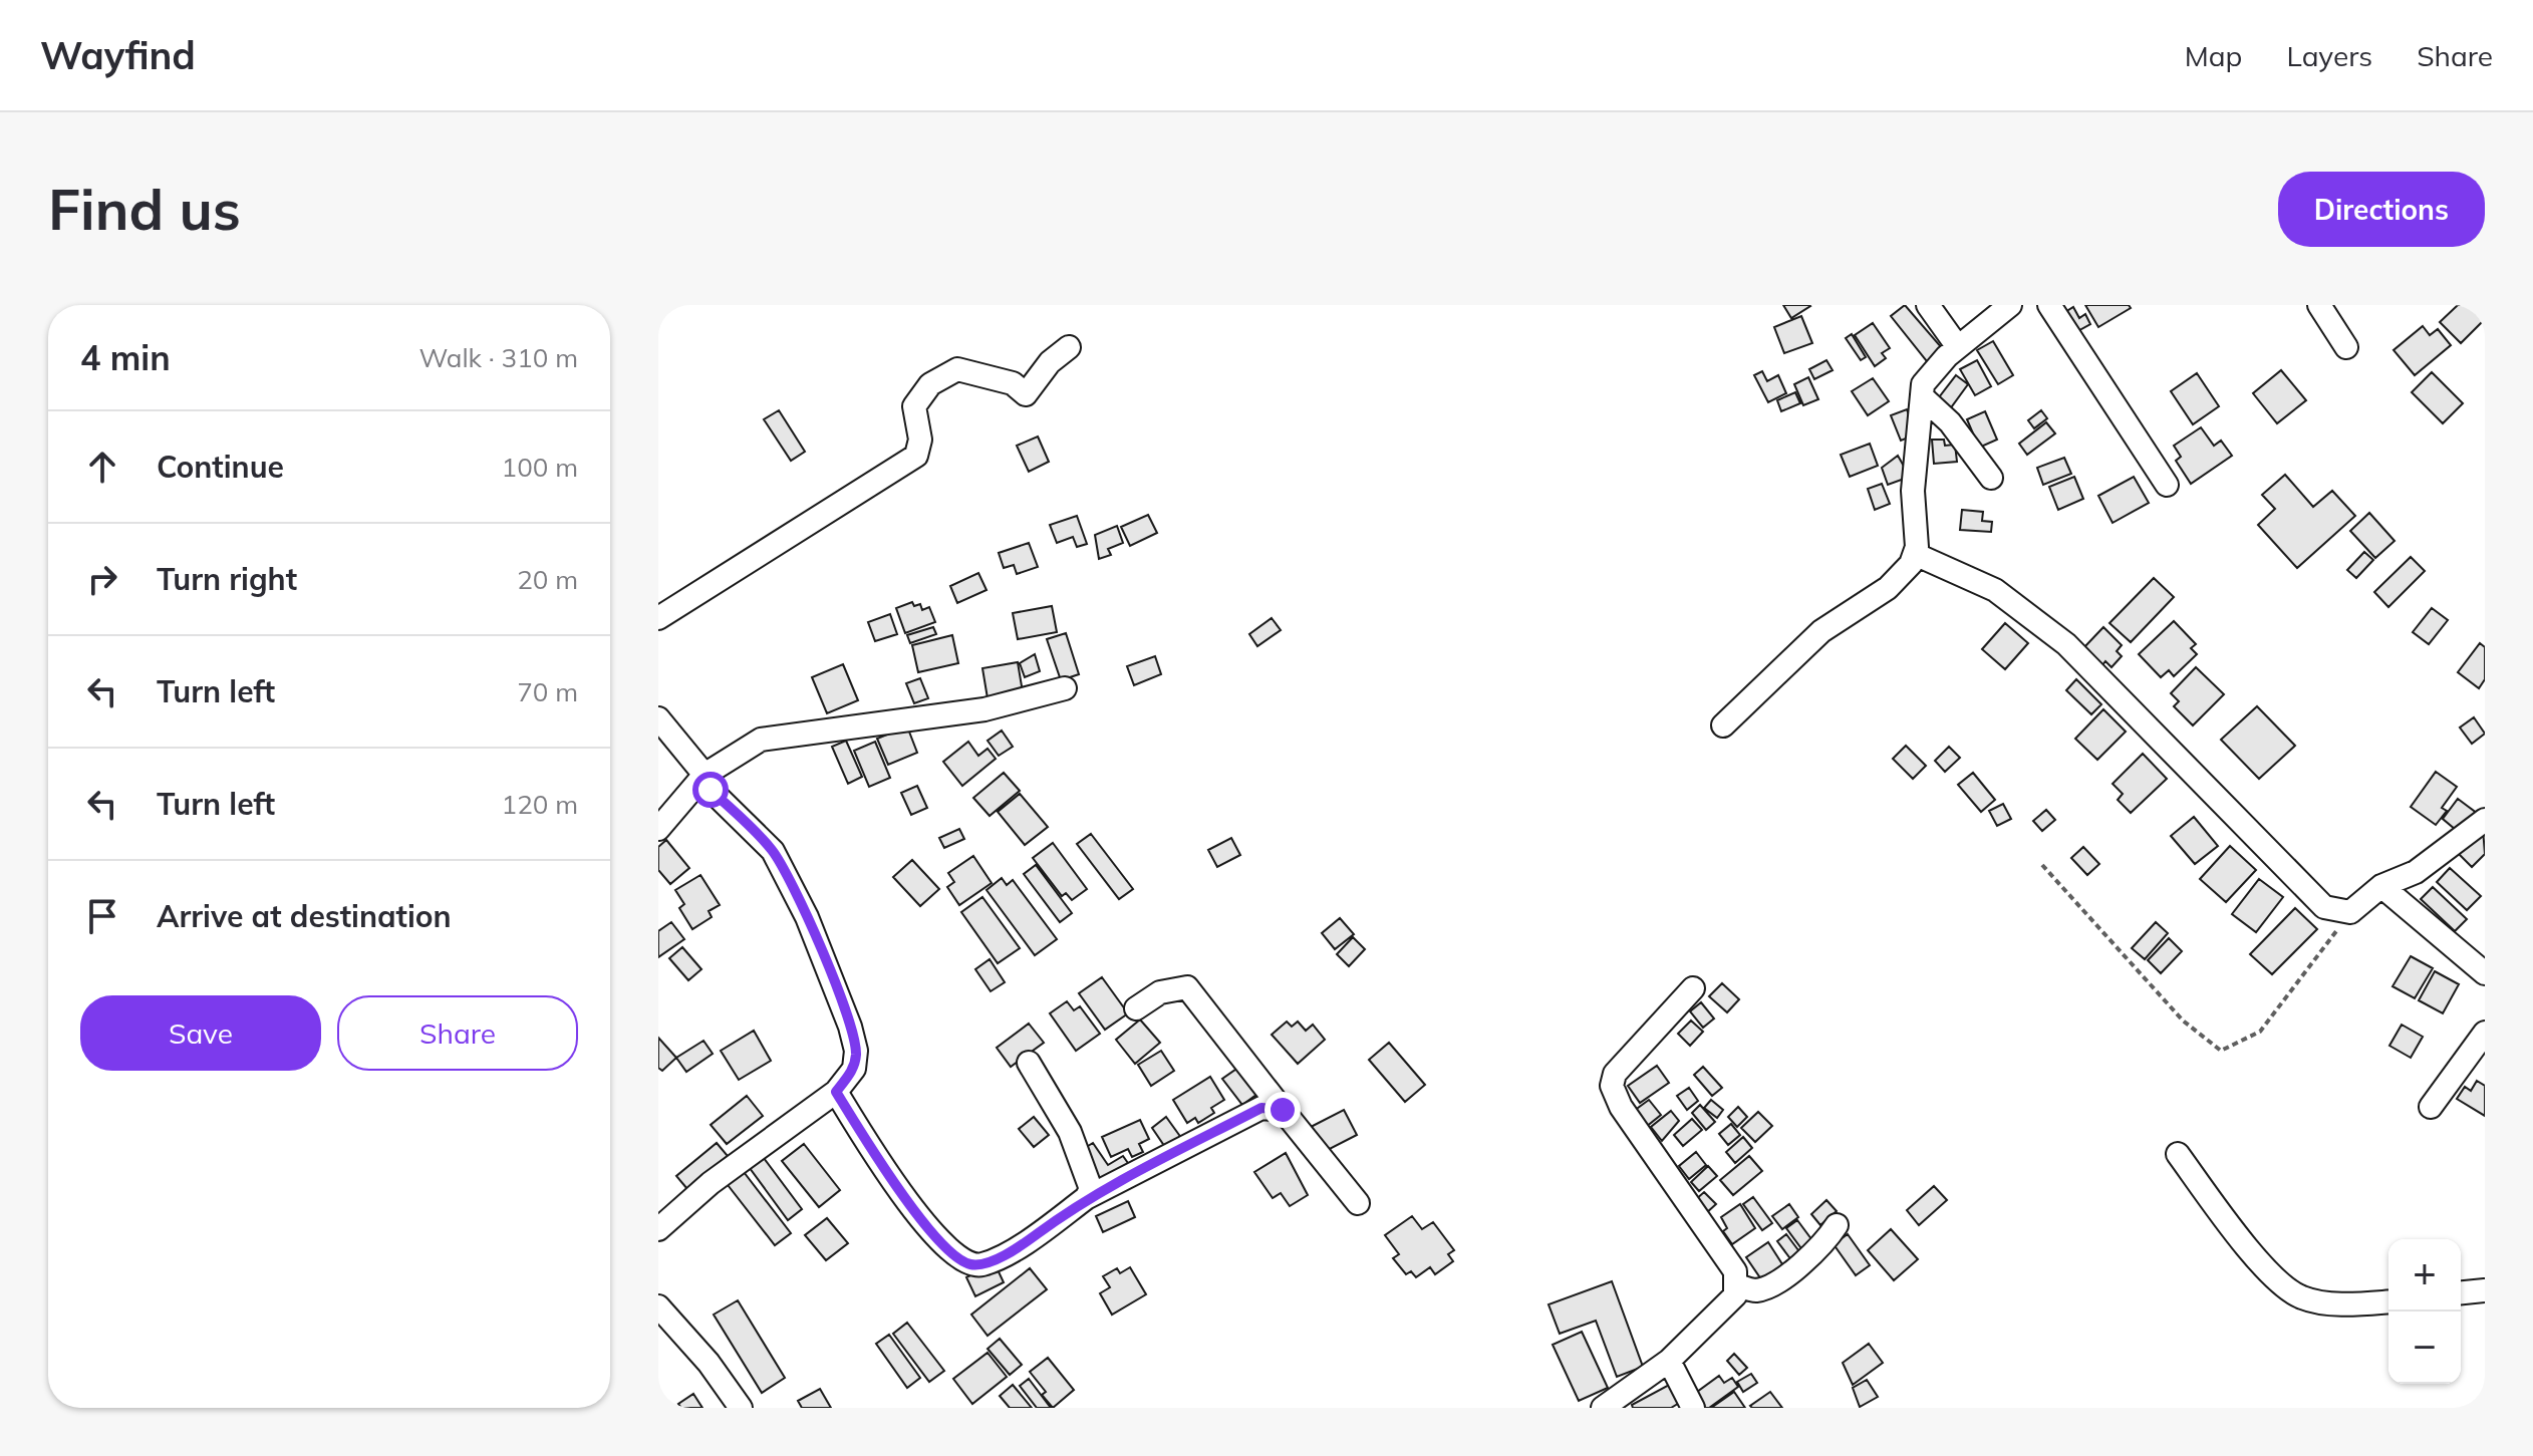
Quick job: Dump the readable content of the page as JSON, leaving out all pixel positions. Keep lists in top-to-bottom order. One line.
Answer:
{"page":{"header":"Wayfind","nav":["Map","Layers","Share"],"buttons":["Directions",["Save","Share"]],"title":"Find us","heading":["4 min","Walk · 310 m"],"list":[["Continue","100 m"],["Turn right","20 m"],["Turn left","70 m"],["Turn left","120 m"],"Arrive at destination"],"map_buttons":["+","−"]}}
